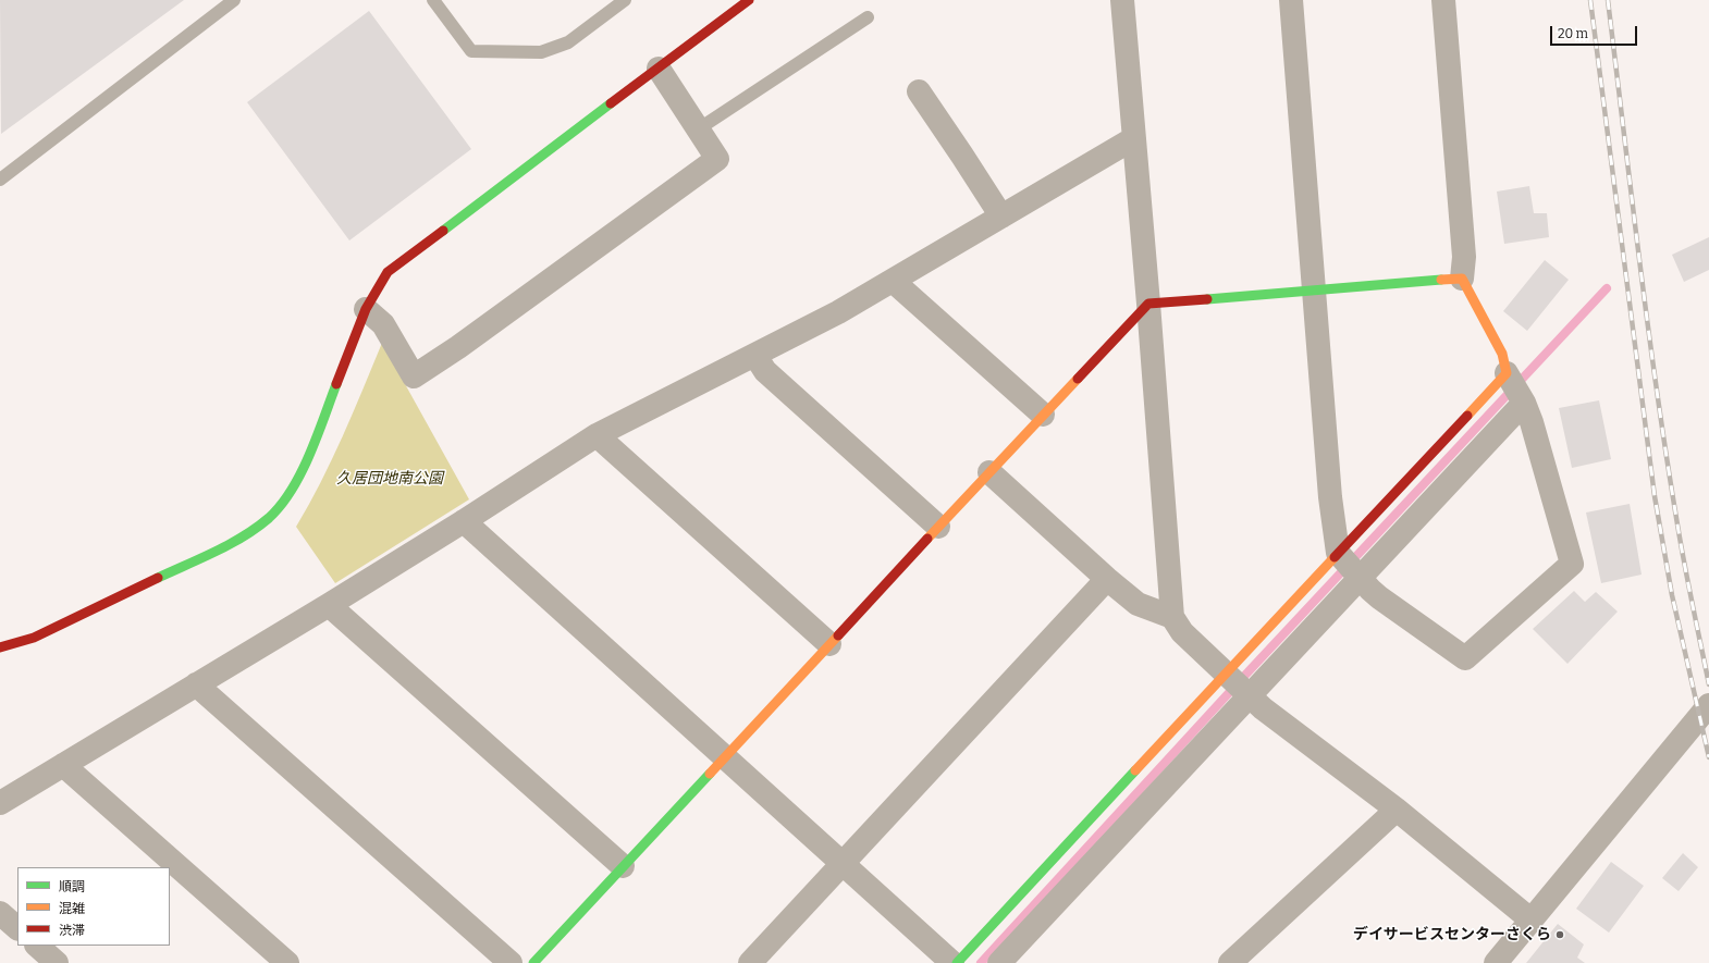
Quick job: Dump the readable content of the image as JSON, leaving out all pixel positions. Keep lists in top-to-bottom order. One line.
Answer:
{"parks":["久居団地南公園"],"places":["デイサービスセンターさくら"],"legend":["順調","混雑","渋滞"],"scale_bar":"20 m"}
